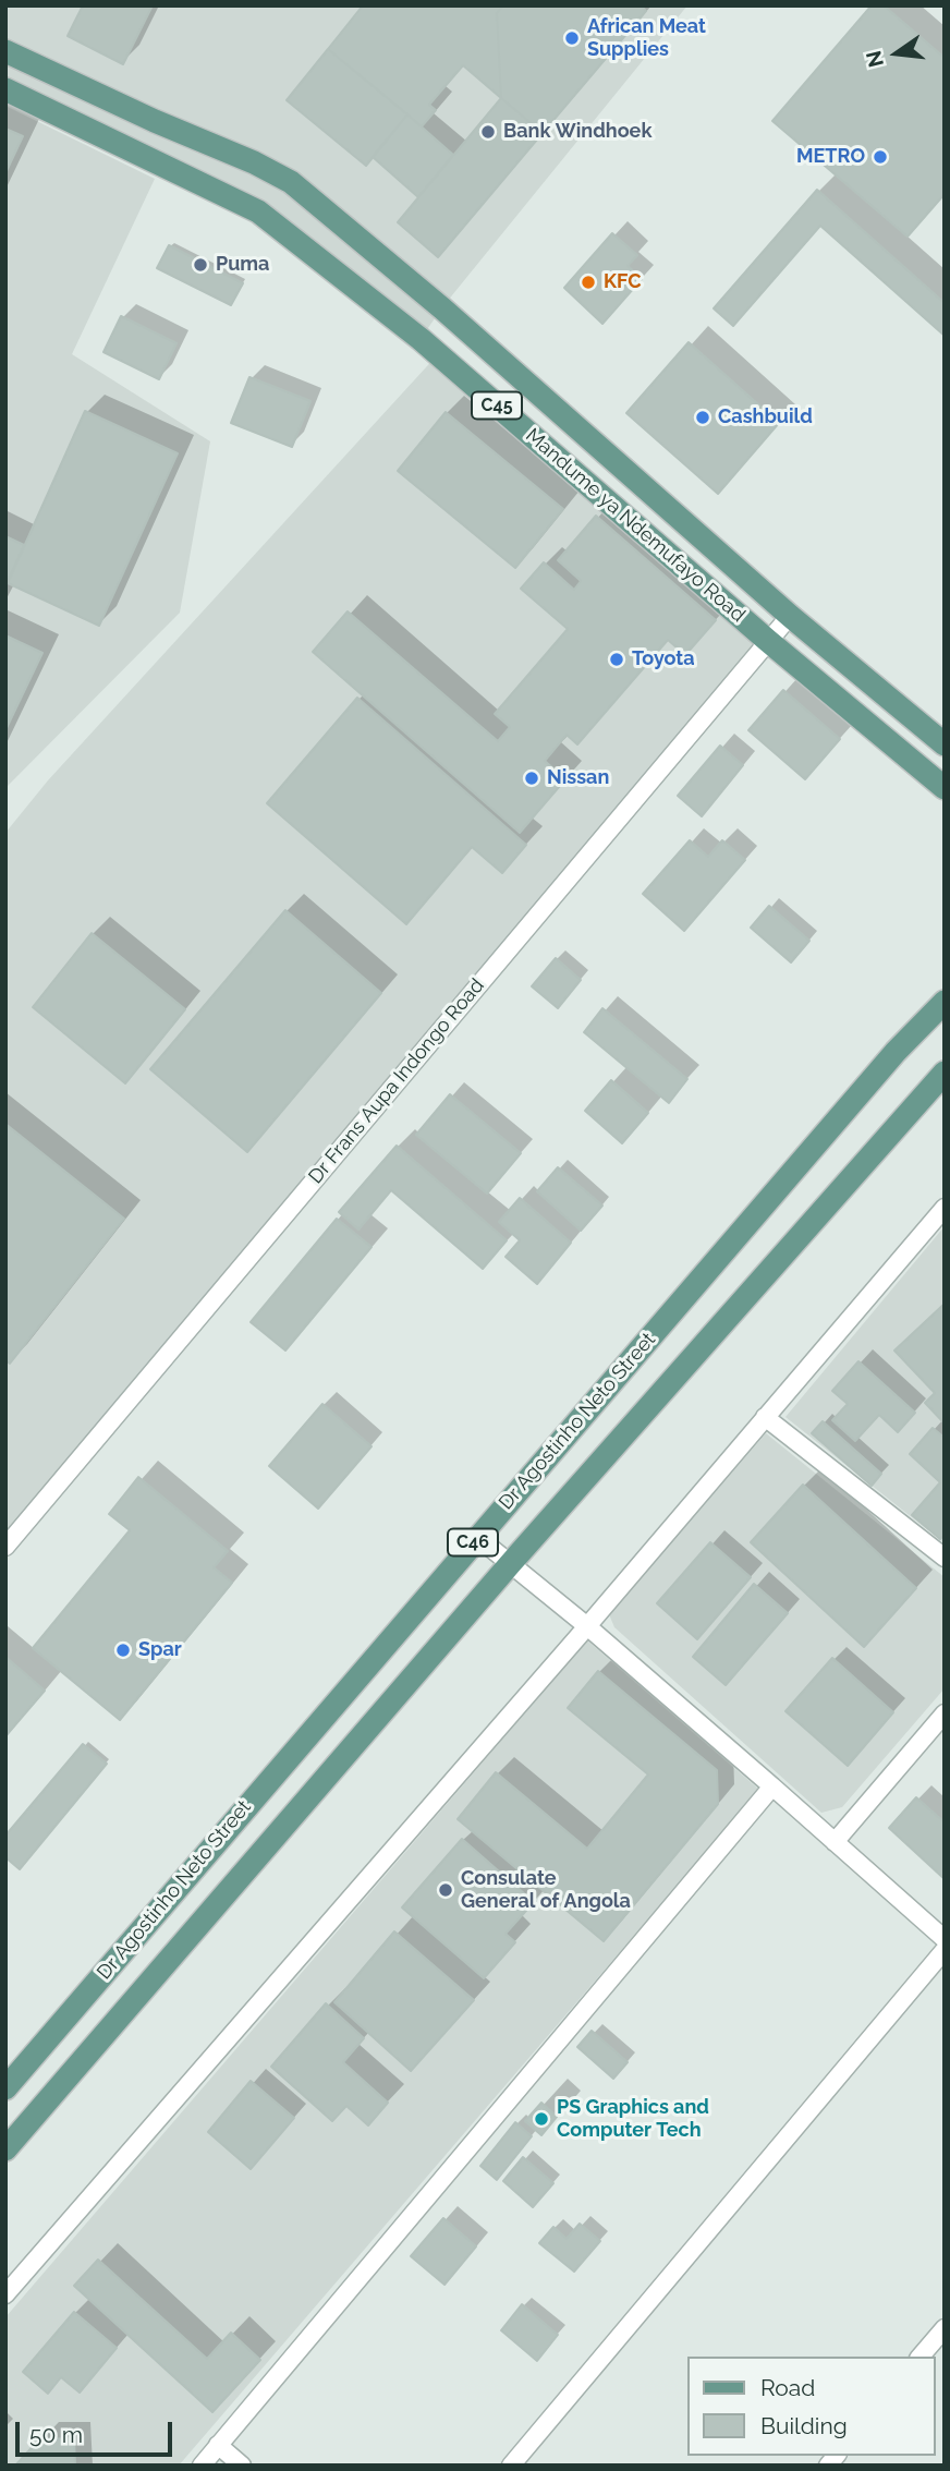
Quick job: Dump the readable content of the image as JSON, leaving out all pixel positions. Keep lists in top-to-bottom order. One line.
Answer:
{"streets":{"main road":["C45","Mandume ya Ndemufayo Road","Dr Agostinho Neto Street","C46"],"street":["Dr Frans Aupa Indongo Road"]},"crossings":[["Mandume ya Ndemufayo Road","Dr Frans Aupa Indongo Road"]],"places":["African Meat Supplies","Bank Windhoek","METRO","Puma","KFC","Cashbuild","Toyota","Nissan","Spar","Consulate General of Angola","PS Graphics and Computer Tech"],"legend":["Road","Building"],"scale_bar":"50 m","north":"left"}
